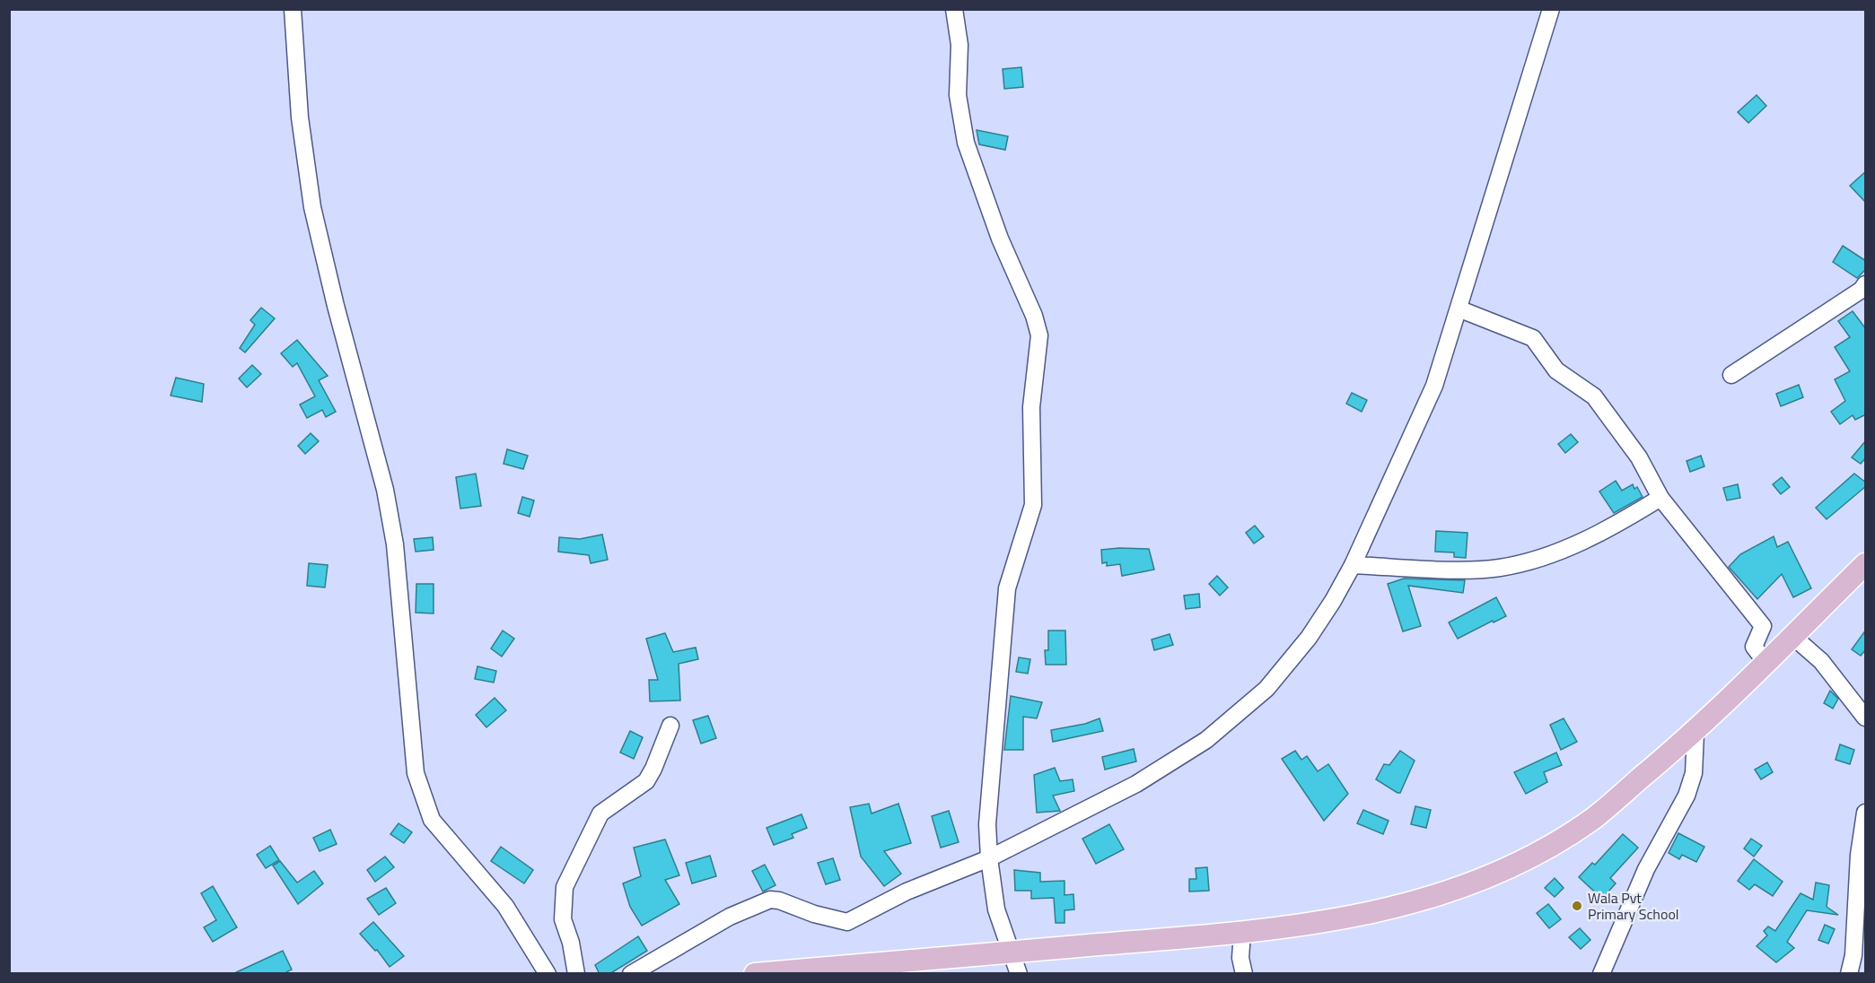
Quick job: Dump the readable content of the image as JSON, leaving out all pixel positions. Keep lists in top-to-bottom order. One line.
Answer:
{"places":["Wala Pvt Primary School"]}
